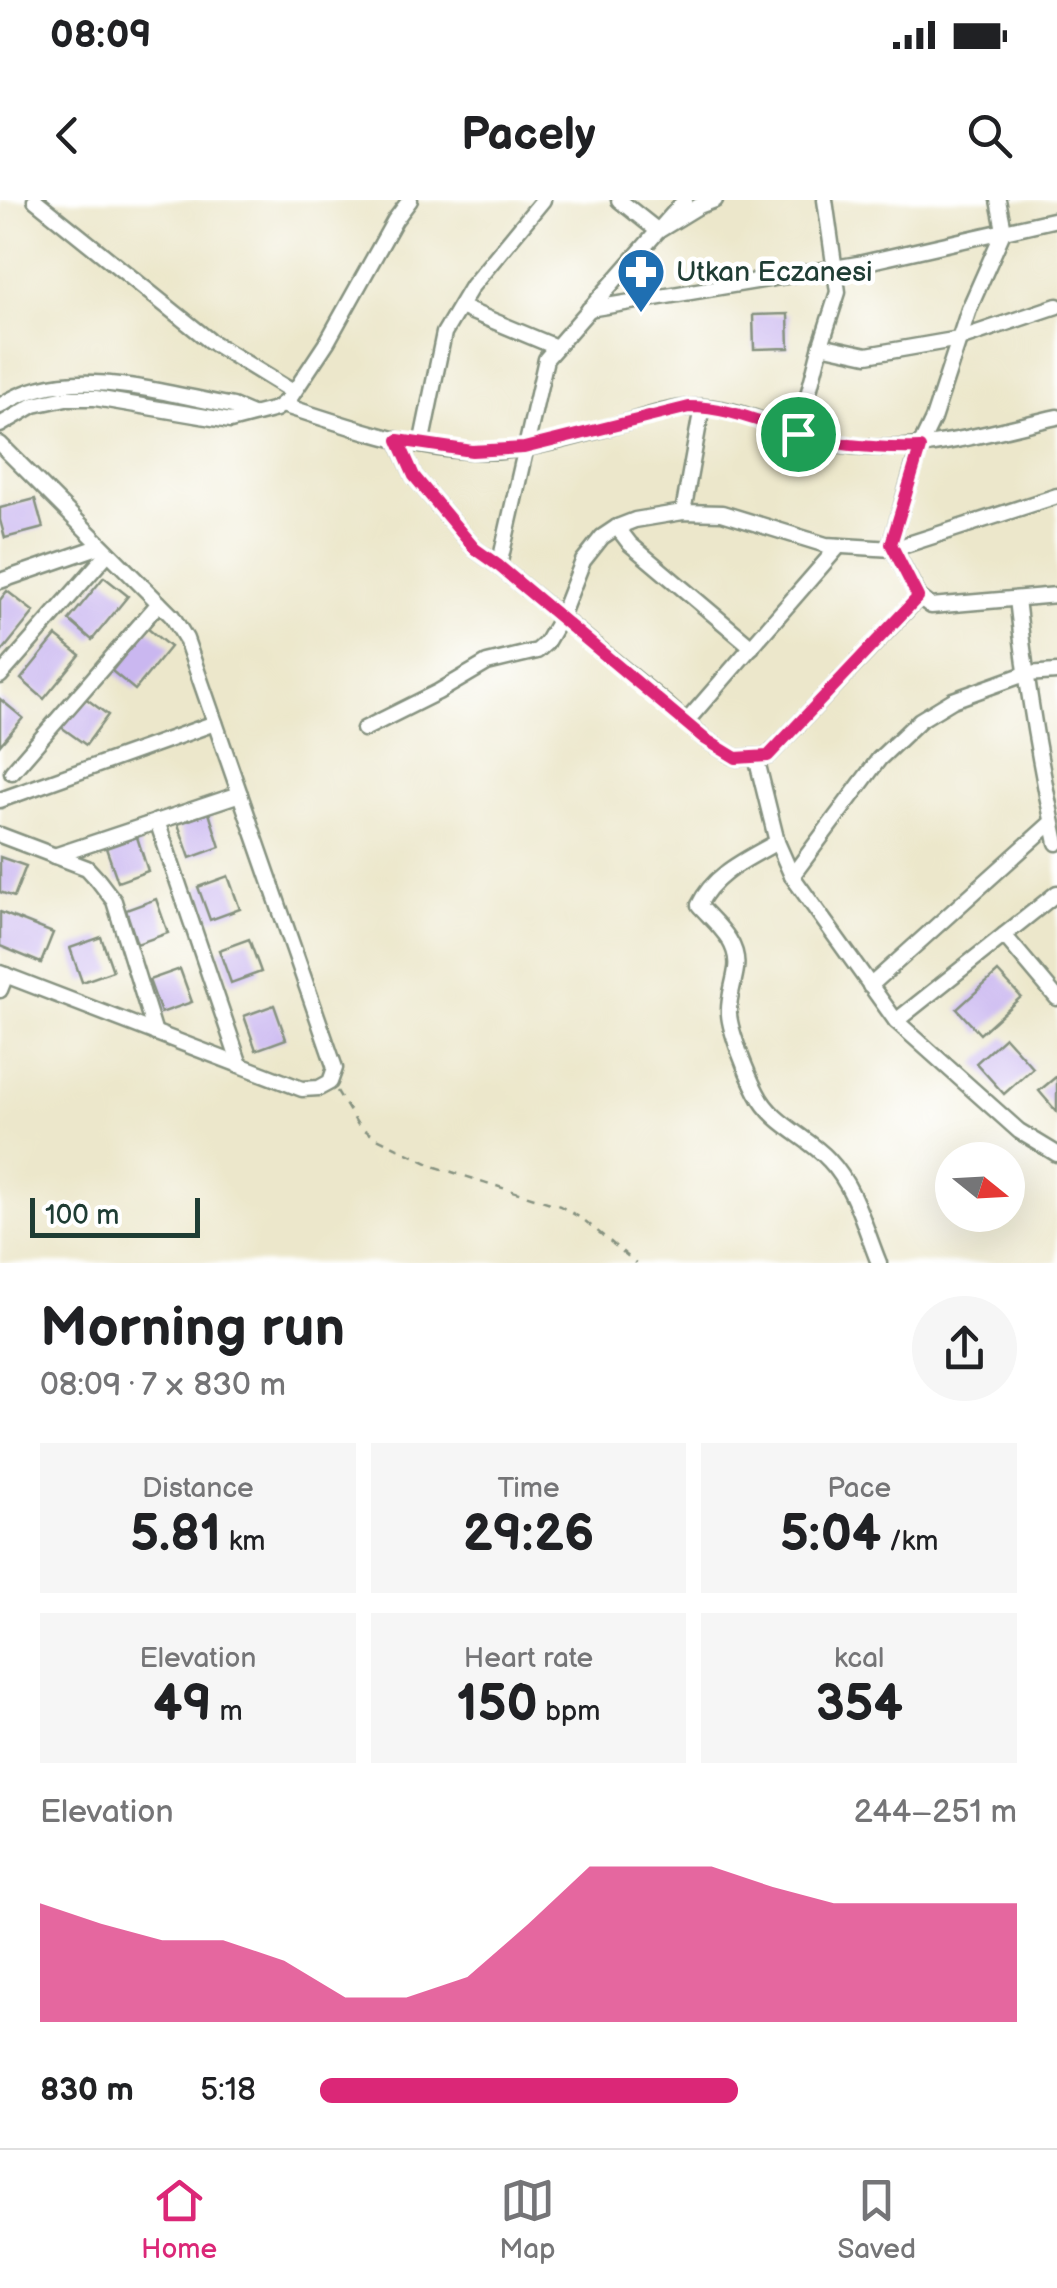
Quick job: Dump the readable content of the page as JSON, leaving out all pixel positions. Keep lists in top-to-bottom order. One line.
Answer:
{"places":{"pharmacy":["Utkan Eczanesi"]},"scale_bar":"100 m","north":"right","page":{"status":"08:09","header":"Pacely","scale":"100 m","heading":["Morning run","08:09 · 7 × 830 m"],"stats":[["Distance","5.81 km"],["Time","29:26"],["Pace","5:04 /km"],["Elevation","49 m"],["Heart rate","150 bpm"],["kcal","354"]],"chart":["Elevation","244–251 m"],"list":[{"name":"830 m","note":"5:18"}],"tabs":["Home","Map","Saved"]}}
